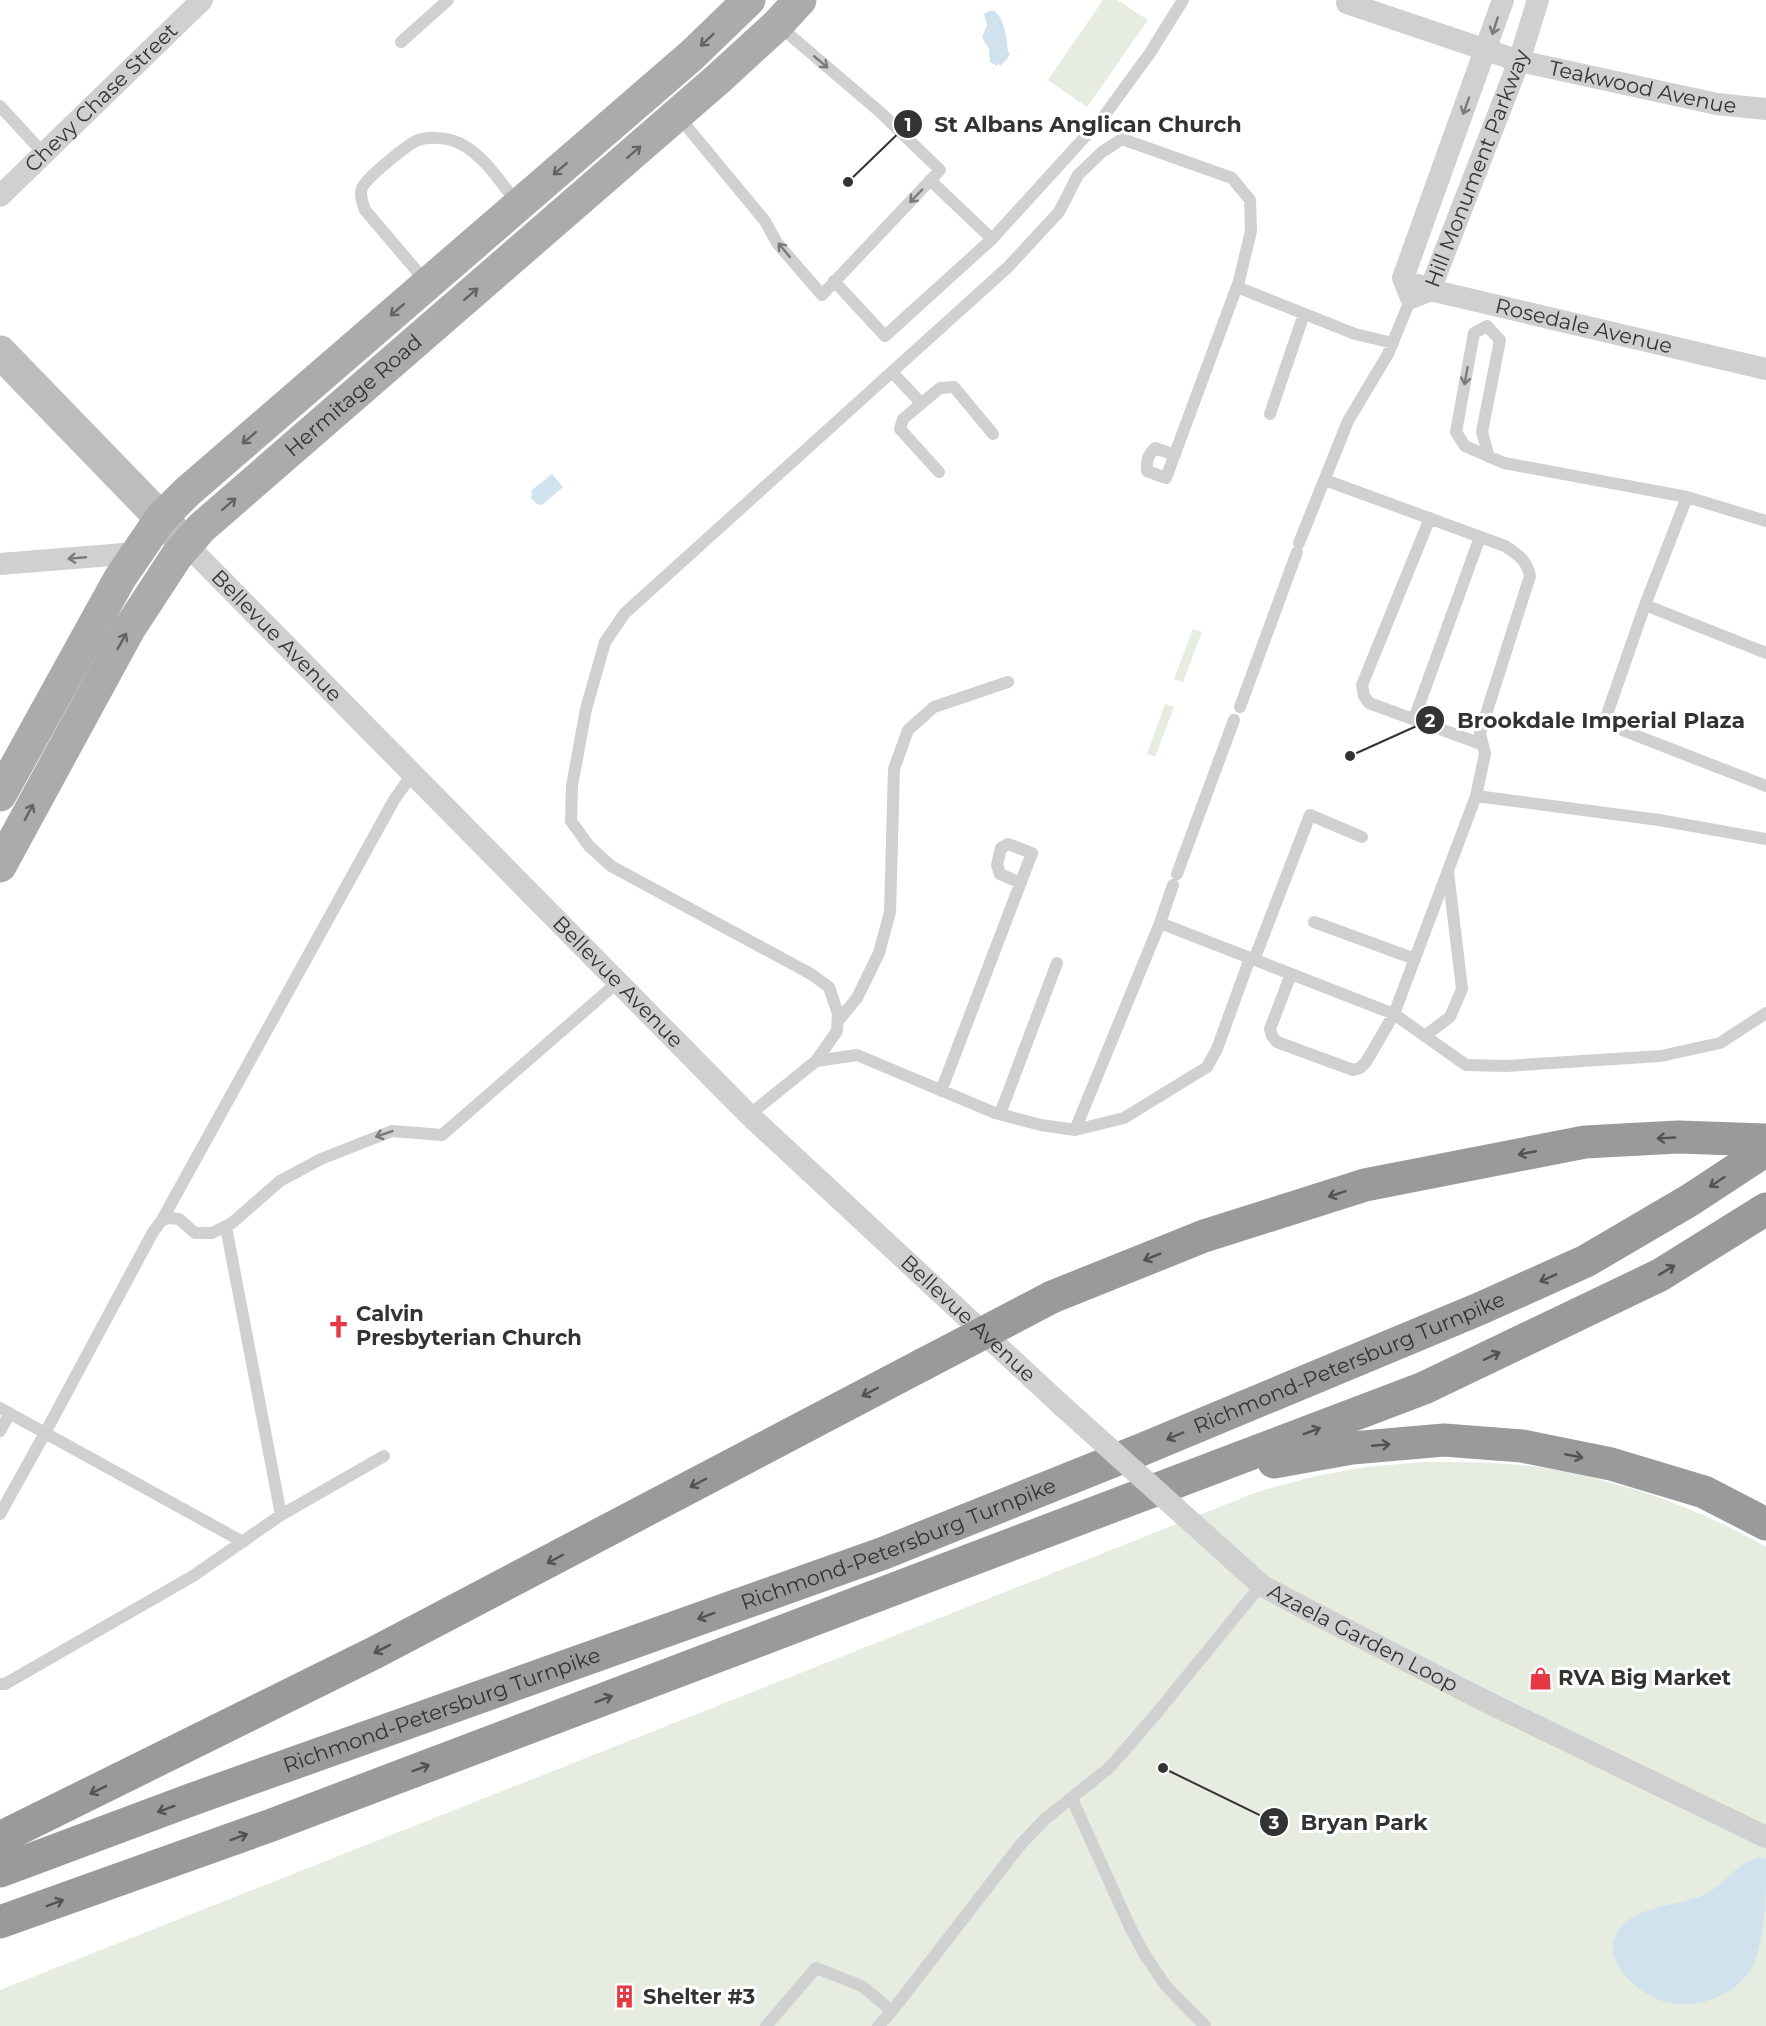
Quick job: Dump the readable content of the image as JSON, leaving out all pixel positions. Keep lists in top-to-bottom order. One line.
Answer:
{"streets":{"highway":["Richmond-Petersburg Turnpike"],"main road":["Hermitage Road"],"street":["Teakwood Avenue","Chevy Chase Street","Hill Monument Parkway","Rosedale Avenue","Bellevue Avenue","Azaela Garden Loop"]},"crossings":[["Teakwood Avenue","Hill Monument Parkway"],["Hill Monument Parkway","Rosedale Avenue"],["Hermitage Road","Bellevue Avenue"],["Bellevue Avenue","Azaela Garden Loop"]],"places":{"other":["St Albans Anglican Church","Brookdale Imperial Plaza","Bryan Park"],"church":["Calvin Presbyterian Church"],"shop":["RVA Big Market"],"building":["Shelter #3"]}}
